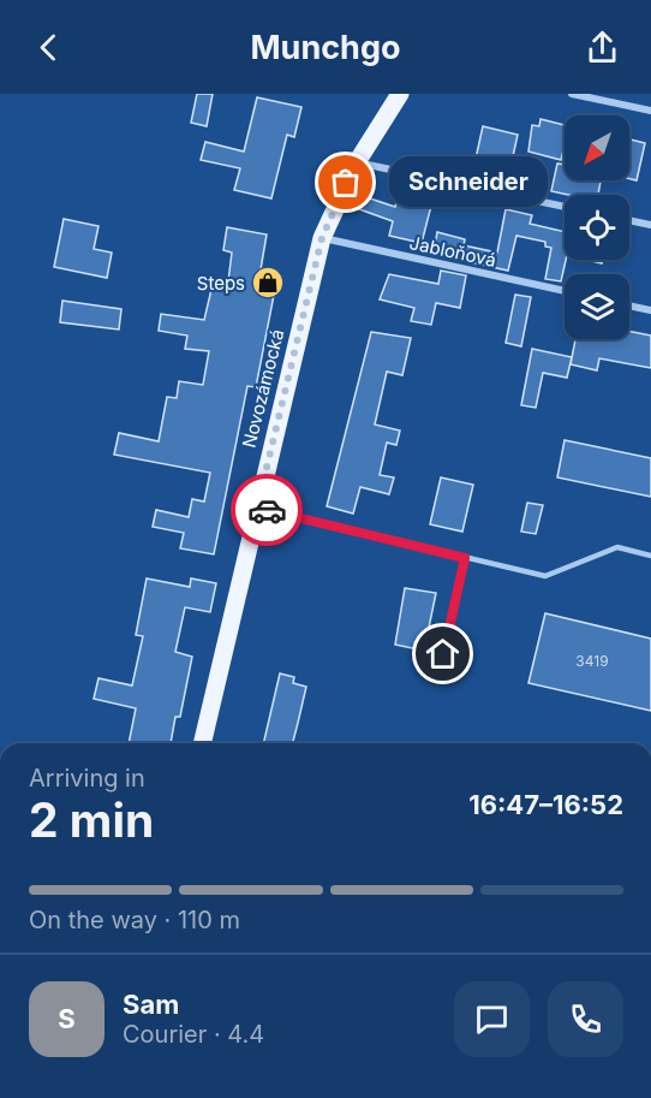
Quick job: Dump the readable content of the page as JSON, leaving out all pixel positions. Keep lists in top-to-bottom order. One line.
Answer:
{"streets":{"main road":["Novozámocká"],"street":["Jabloňová"]},"crossings":[["Jabloňová","Novozámocká"]],"places":{"other":["Schneider"],"shop":["Steps"]},"house_numbers":["3419"],"north":"bottom left","page":{"header":"Munchgo","bubble":"Schneider","heading":["2 min","Arriving in","16:47–16:52"],"panel":["Sam","Courier · 4.4"],"bar":"On the way · 110 m","round":"S"}}
